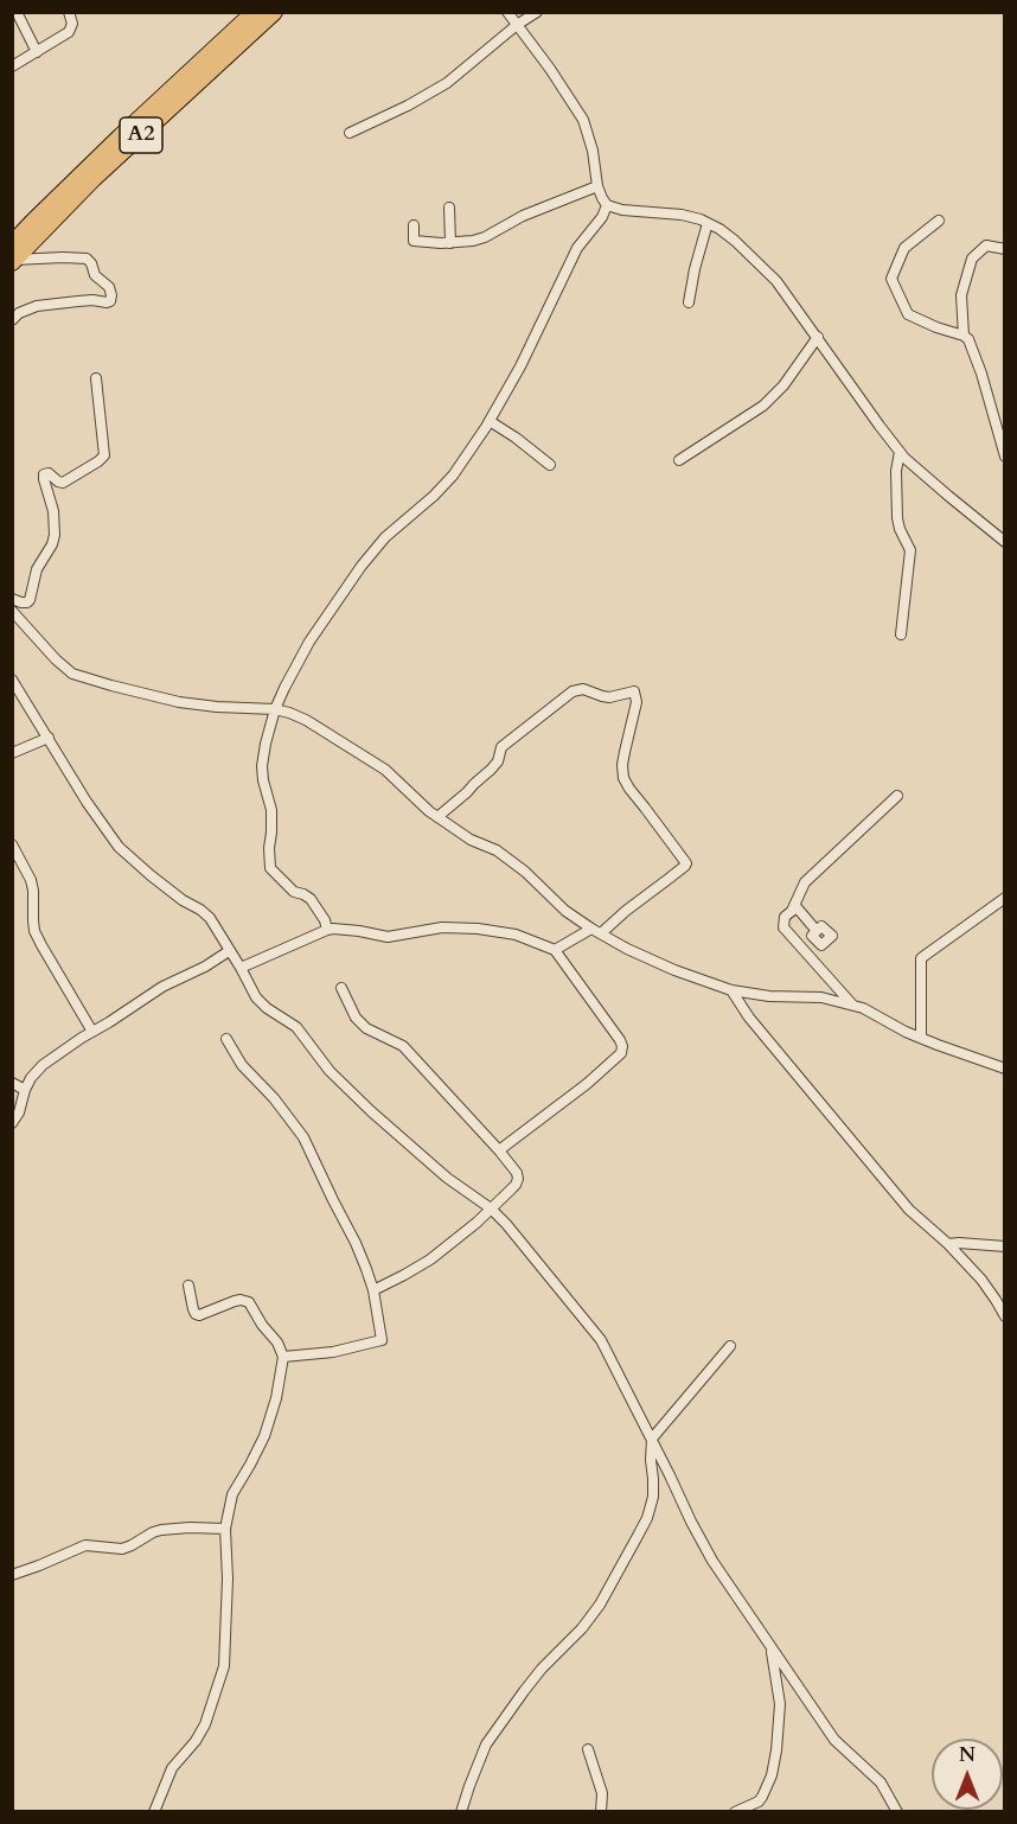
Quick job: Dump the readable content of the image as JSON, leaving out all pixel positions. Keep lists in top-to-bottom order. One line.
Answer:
{"streets":{"highway":["A2"]},"north":"top"}
